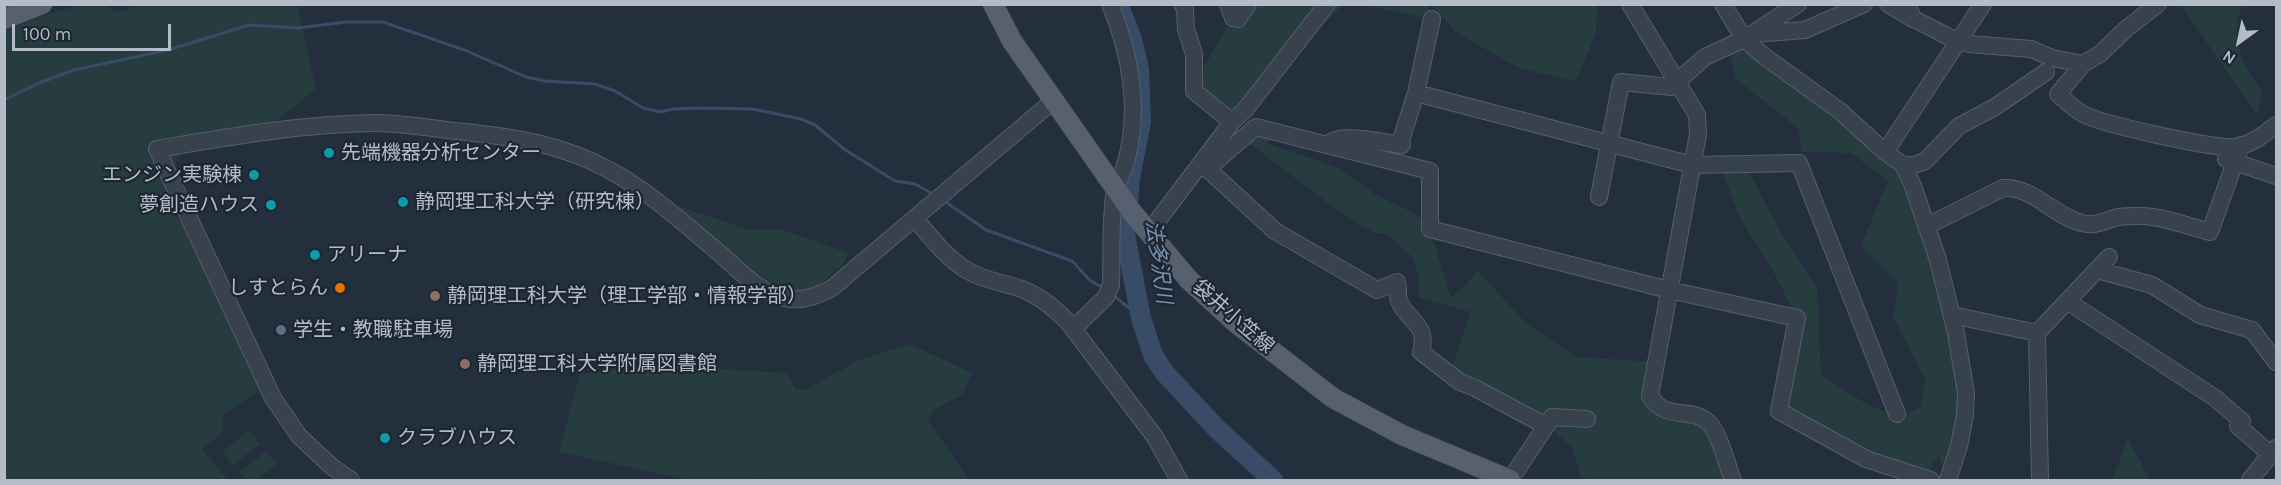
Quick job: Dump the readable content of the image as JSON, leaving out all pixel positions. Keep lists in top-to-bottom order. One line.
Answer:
{"streets":{"main road":["袋井小笠線"]},"water":["法多沢川"],"places":["先端機器分析センター","エンジン実験棟","静岡理工科大学（研究棟）","夢創造ハウス","アリーナ","しすとらん","静岡理工科大学（理工学部・情報学部）","学生・教職駐車場","静岡理工科大学附属図書館","クラブハウス"],"scale_bar":"100 m","north":"bottom left"}
